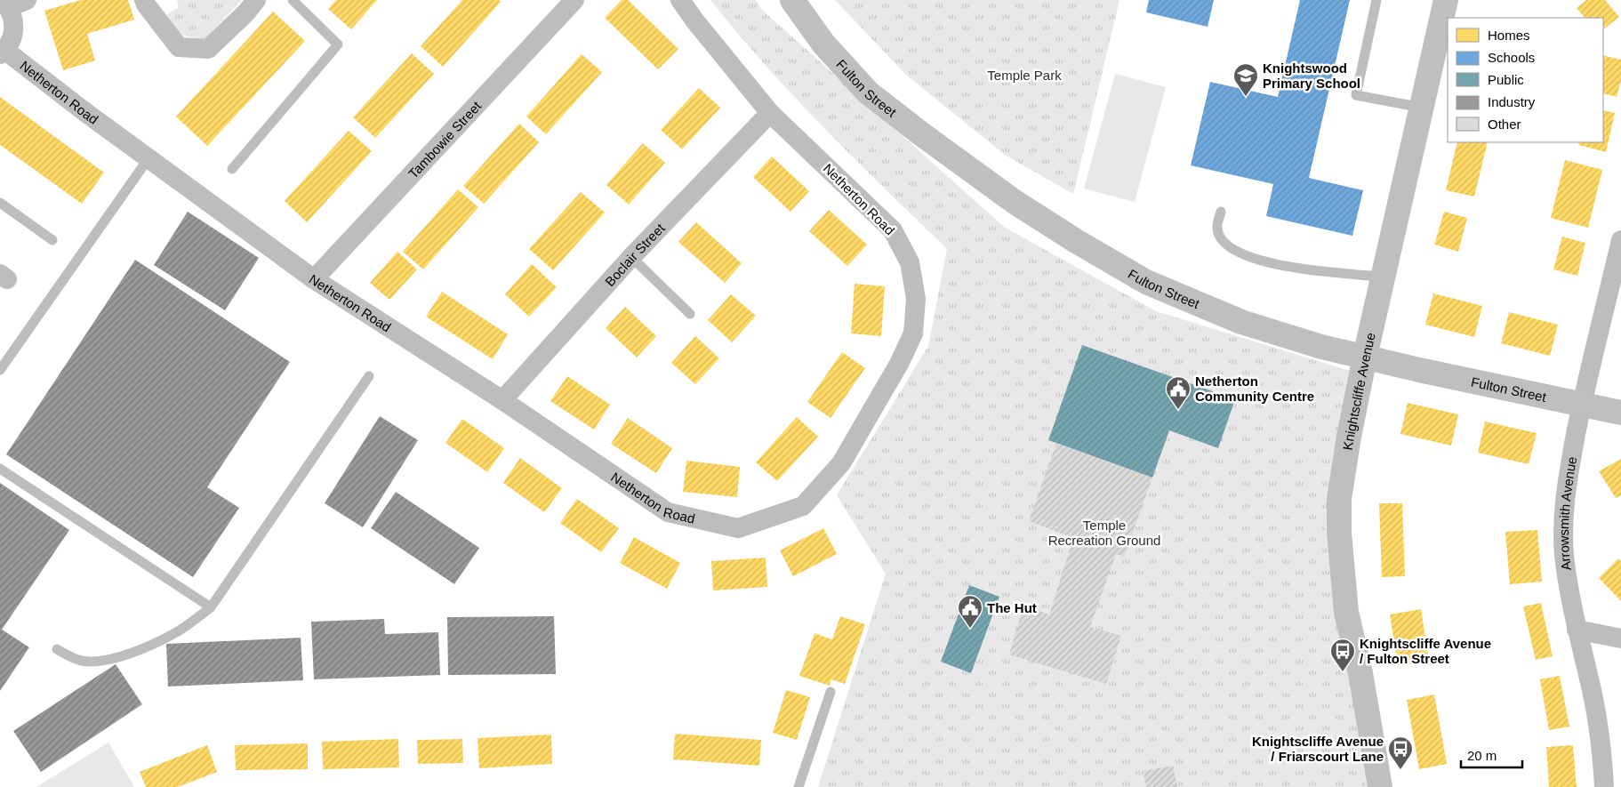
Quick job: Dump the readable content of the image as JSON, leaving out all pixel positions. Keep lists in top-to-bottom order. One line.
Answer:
{"streets":{"street":["Fulton Street","Netherton Road","Tambowie Street","Boclair Street","Knightscliffe Avenue","Arrowsmith Avenue"]},"crossings":[["Fulton Street","Knightscliffe Avenue"],["Fulton Street","Arrowsmith Avenue"],["Netherton Road","Tambowie Street"],["Netherton Road","Boclair Street"]],"parks":["Temple Park","Temple Recreation Ground"],"places":{"school or university":["Knightswood Primary School"],"public building":["Netherton Community Centre","The Hut"],"bus stop":["Knightscliffe Avenue / Fulton Street","Knightscliffe Avenue / Friarscourt Lane"]},"legend":["Homes","Schools","Public","Industry","Other"],"scale_bar":"20 m"}
